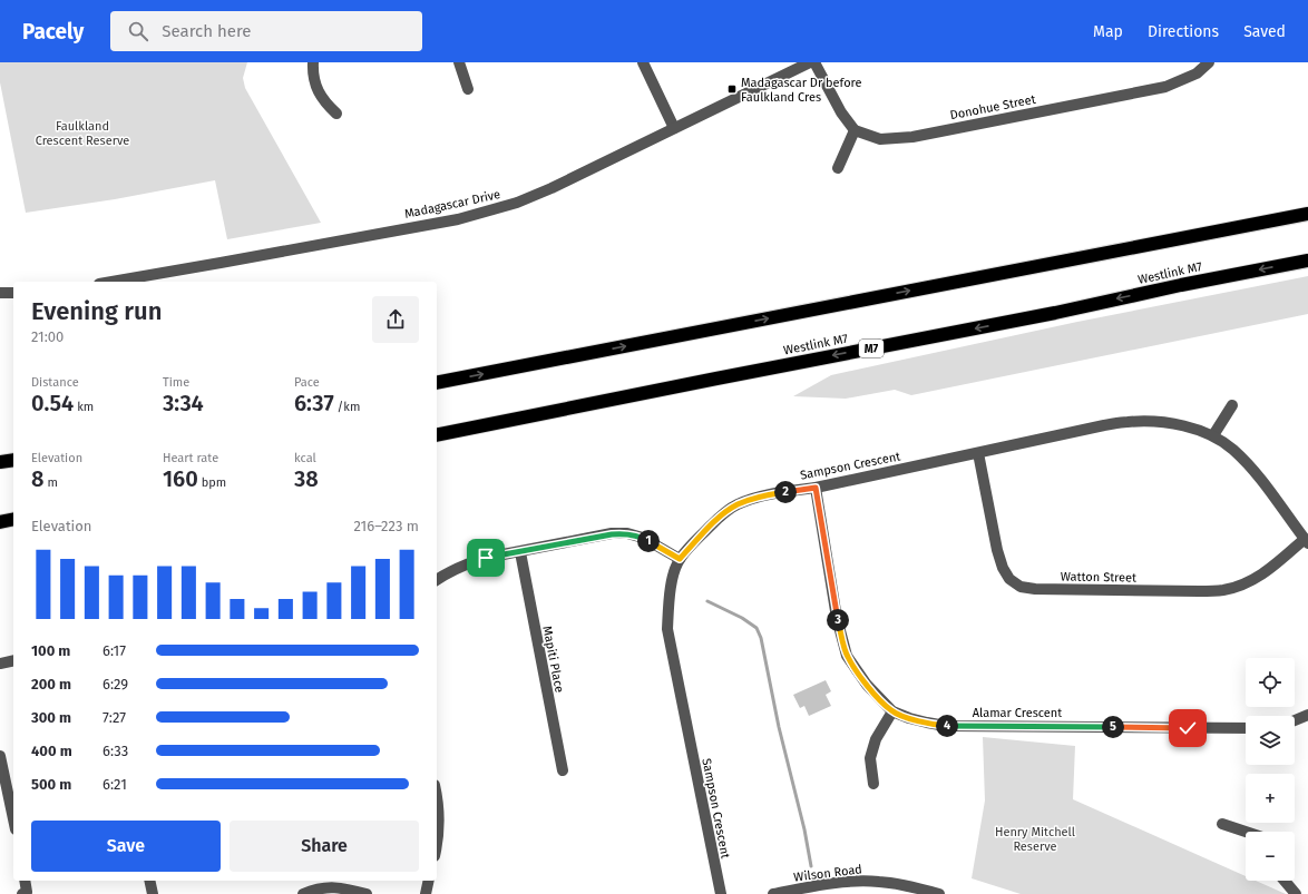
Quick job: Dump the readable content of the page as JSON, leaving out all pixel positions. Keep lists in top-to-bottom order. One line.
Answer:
{"streets":{"highway":["Westlink M7","M7"],"street":["Donohue Street","Madagascar Drive","Sampson Crescent","Watton Street","Mapiti Place","Alamar Crescent","Wilson Road"]},"crossings":[["Sampson Crescent","Watton Street"],["Sampson Crescent","Alamar Crescent"]],"parks":["Faulkland Crescent Reserve","Henry Mitchell Reserve"],"places":{"transit":["Madagascar Dr before Faulkland Cres"]},"page":{"header":"Pacely","search":"Search here","nav":["Map","Directions","Saved"],"heading":["Evening run","21:00"],"stats":[["Distance","0.54 km"],["Time","3:34"],["Pace","6:37 /km"],["Elevation","8 m"],["Heart rate","160 bpm"],["kcal","38"]],"pins":["2","1","3","4","5"],"chart":["Elevation","216–223 m"],"list":[{"name":"100 m","note":"6:17"},{"name":"200 m","note":"6:29"},{"name":"300 m","note":"7:27"},{"name":"400 m","note":"6:33"},{"name":"500 m","note":"6:21"}],"map_buttons":["+","−"],"buttons":["Save","Share"]}}
